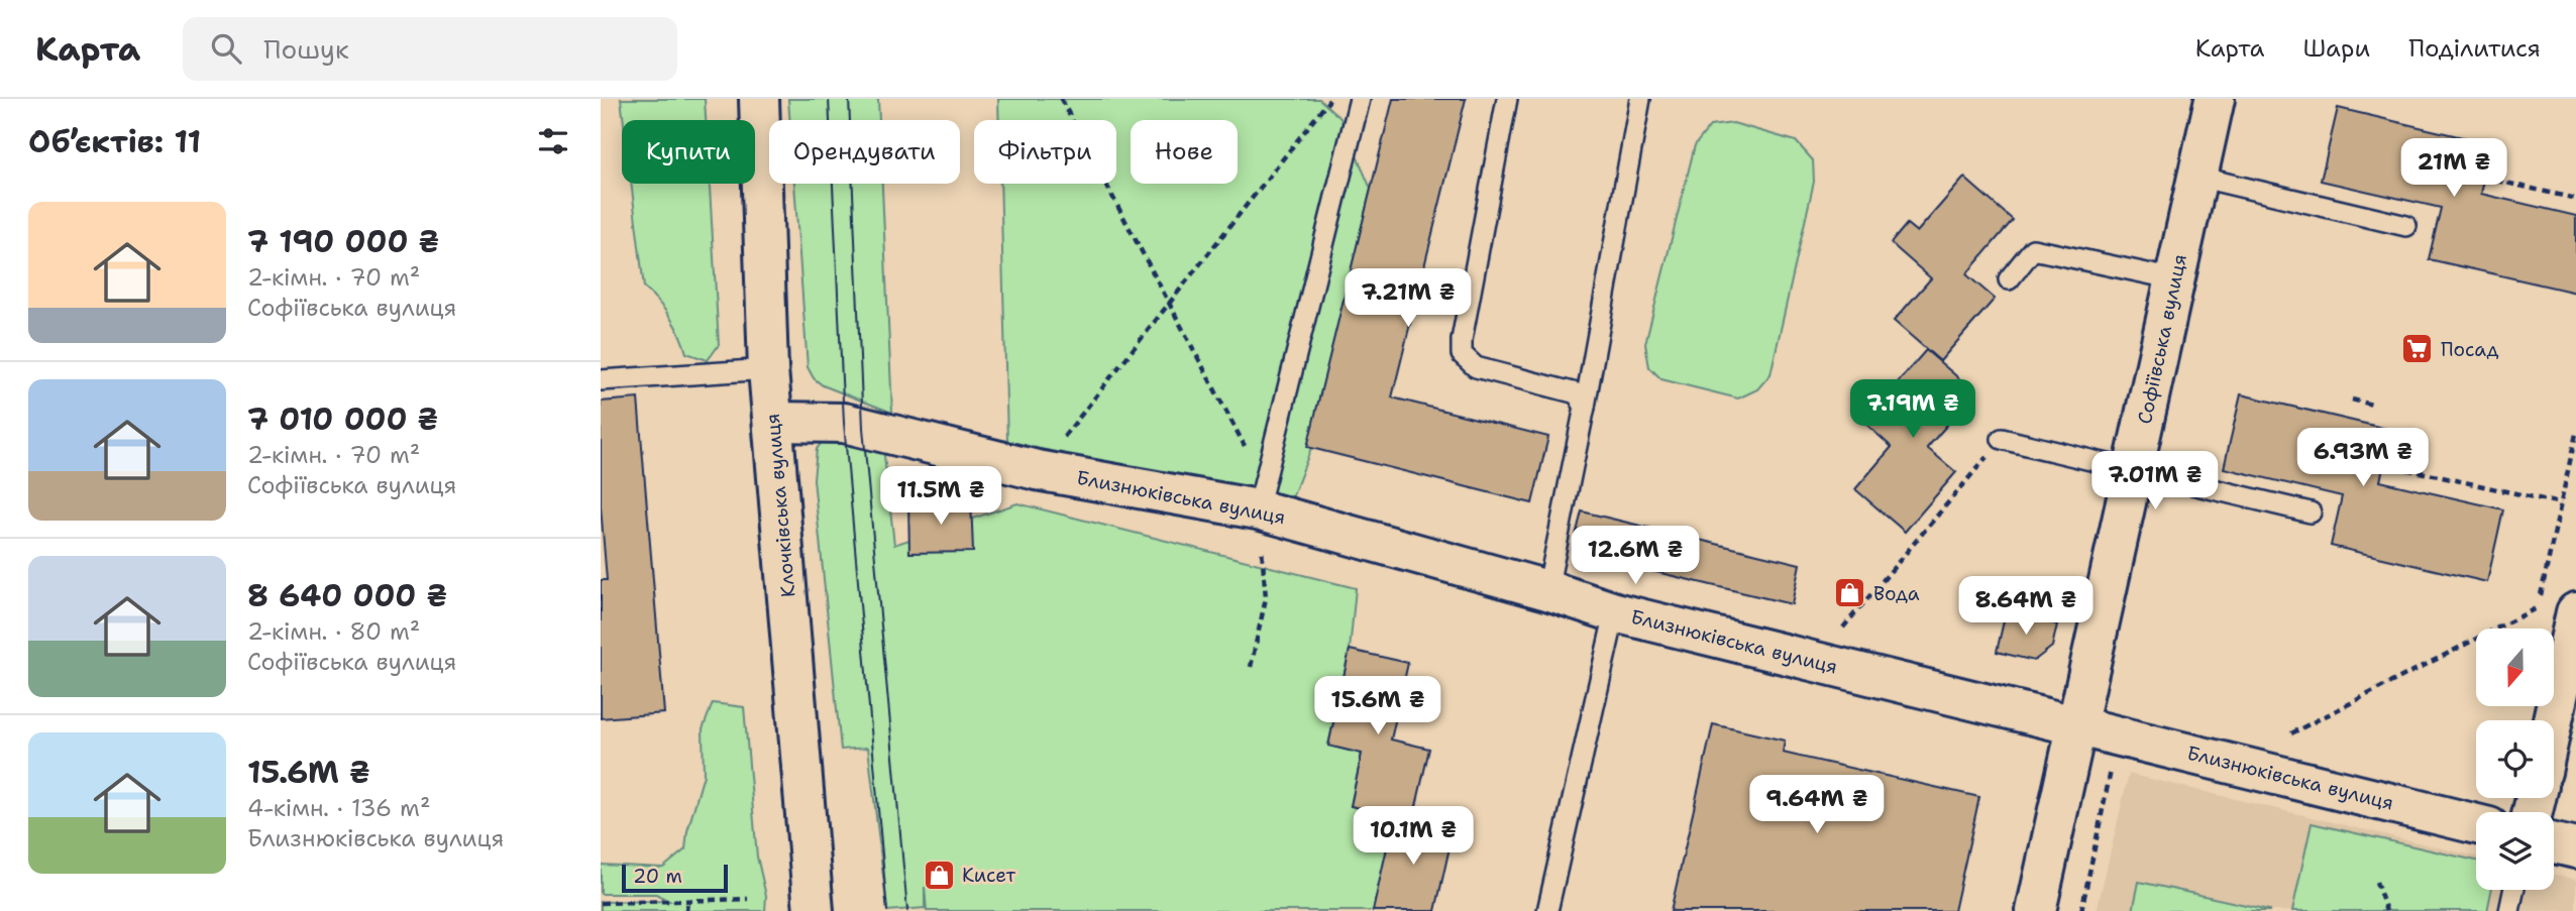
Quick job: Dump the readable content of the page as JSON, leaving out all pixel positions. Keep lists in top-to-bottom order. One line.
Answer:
{"streets":{"street":["Софіївська вулиця","Близнюківська вулиця","Клочківська вулиця"]},"crossings":[["Софіївська вулиця","Близнюківська вулиця"],["Близнюківська вулиця","Клочківська вулиця"]],"places":{"supermarket":["Посад"],"shop":["Вода","Кисет"]},"scale_bar":"20 m","north":"bottom","page":{"header":"Карта","search":"Пошук","nav":["Карта","Шари","Поділитися"],"heading":"Об’єктів: 11","chip":["Купити","Орендувати","Фільтри","Нове"],"price":["21M ₴","7.21M ₴","7.19M ₴","6.93M ₴","7.01M ₴","11.5M ₴","12.6M ₴","8.64M ₴","15.6M ₴","9.64M ₴","10.1M ₴"],"list":[{"name":"7 190 000 ₴","note":"2-кімн. · 70 m² · Софіївська вулиця"},{"name":"7 010 000 ₴","note":"2-кімн. · 70 m² · Софіївська вулиця"},{"name":"8 640 000 ₴","note":"2-кімн. · 80 m² · Софіївська вулиця"},{"name":"15.6M ₴","note":"4-кімн. · 136 m² · Близнюківська вулиця"}],"scale":"20 m"}}
